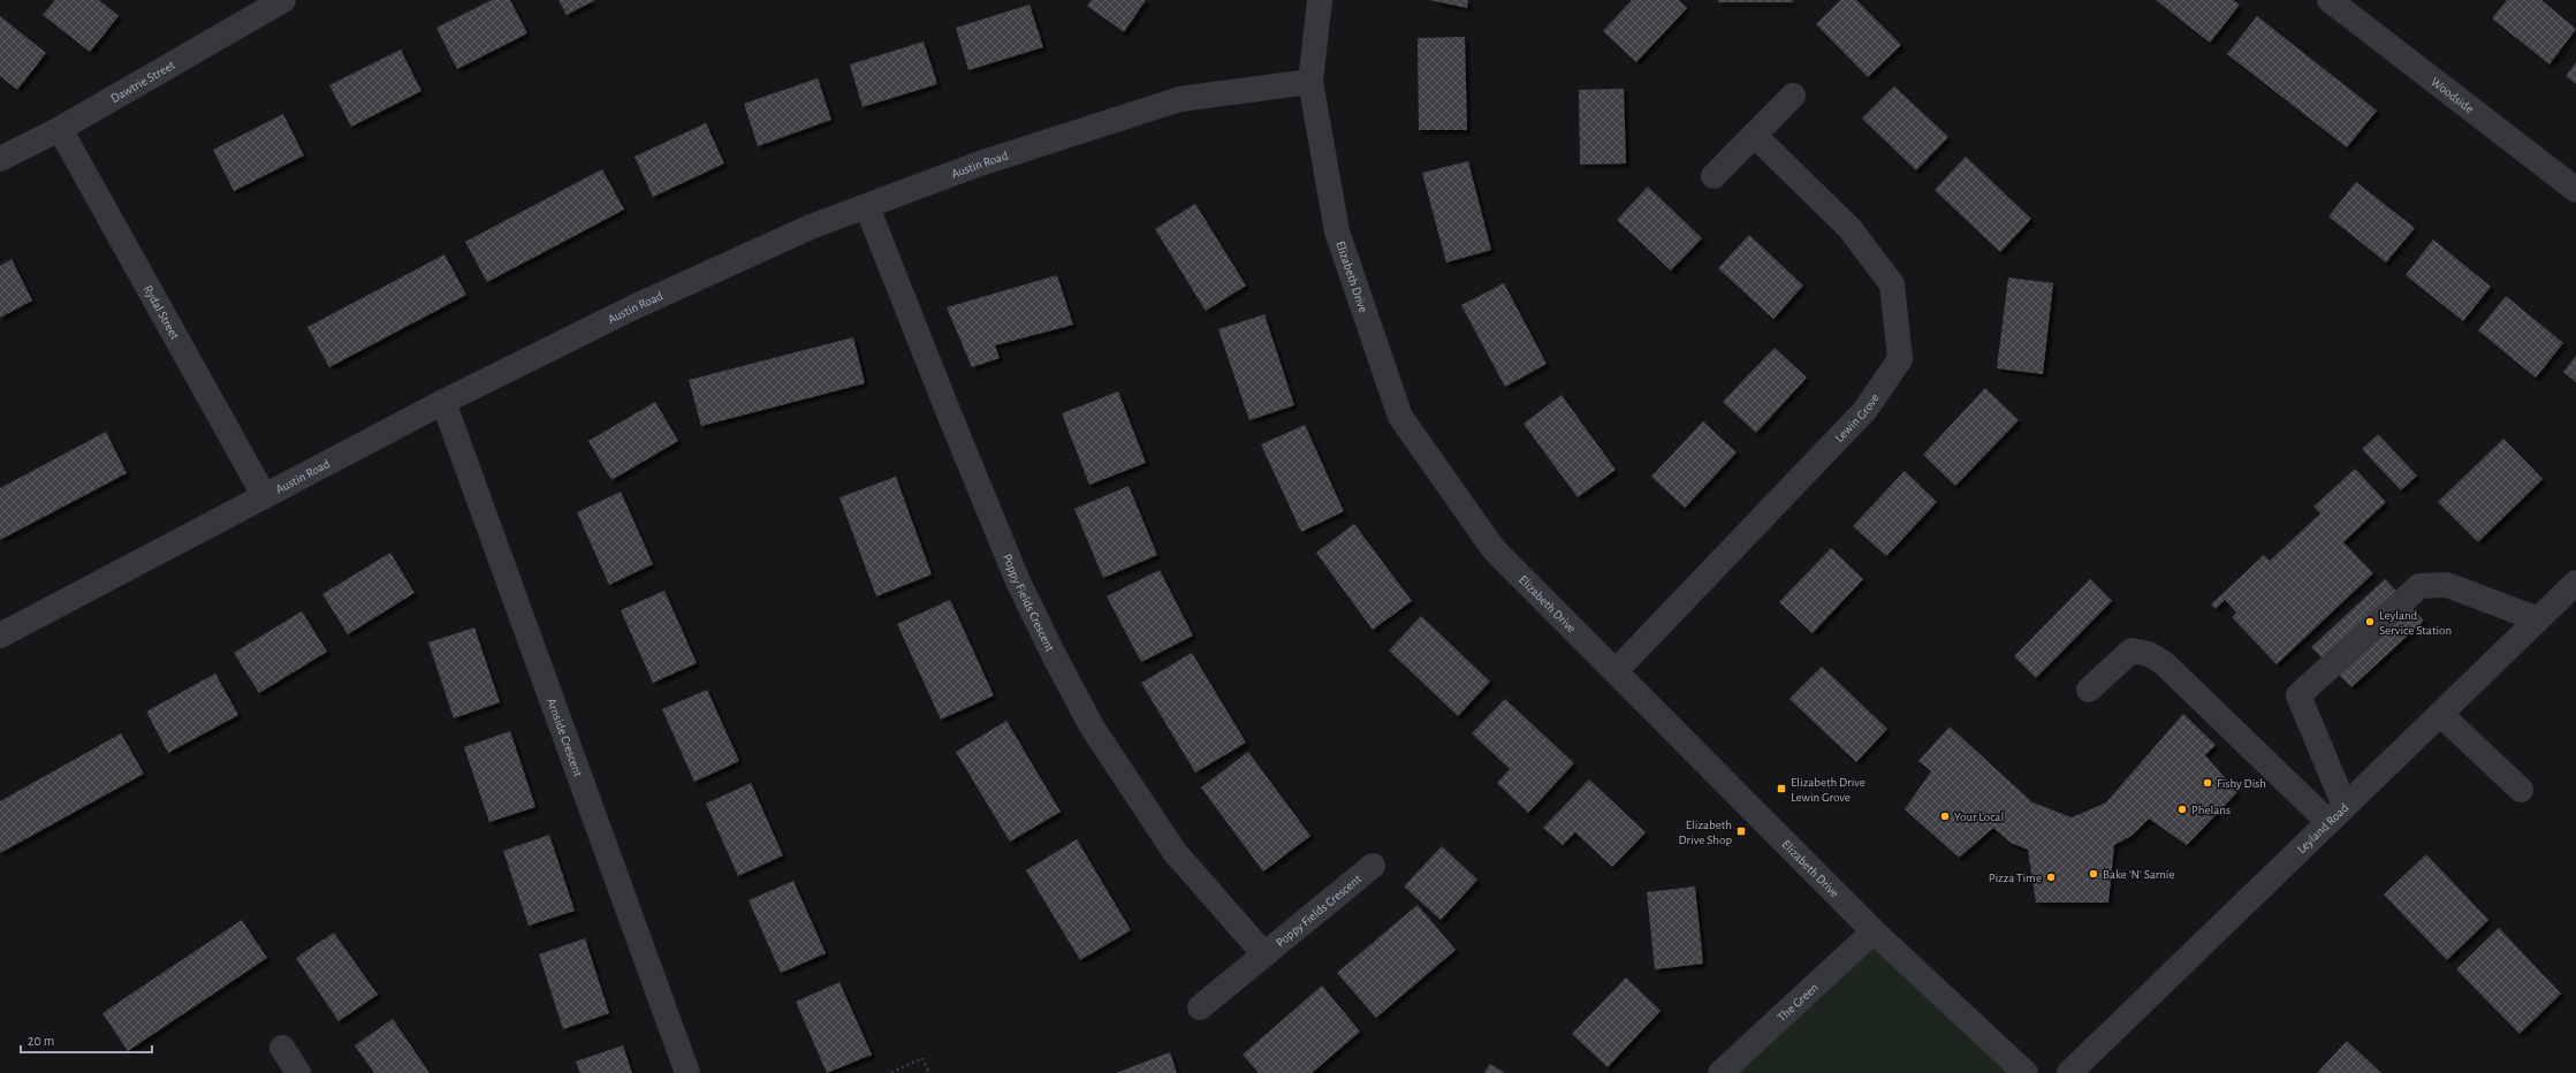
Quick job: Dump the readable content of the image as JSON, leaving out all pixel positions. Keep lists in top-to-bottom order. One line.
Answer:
{"streets":{"street":["Dawtrie Street","Woodside","Austin Road","Elizabeth Drive","Rydal Street","Lewin Grove","Poppy Fields Crescent","Arnside Crescent","Leyland Road","The Green"]},"crossings":[["Dawtrie Street","Rydal Street"],["Austin Road","Elizabeth Drive"],["Austin Road","Rydal Street"],["Austin Road","Poppy Fields Crescent"],["Austin Road","Arnside Crescent"],["Elizabeth Drive","Lewin Grove"],["Elizabeth Drive","The Green"]],"places":{"other":["Leyland Service Station","Fishy Dish","Phelans","Your Local","Bake 'N' Sarnie","Pizza Time"],"transit":["Elizabeth Drive Lewin Grove","Elizabeth Drive Shop"]},"scale_bar":"20 m"}
